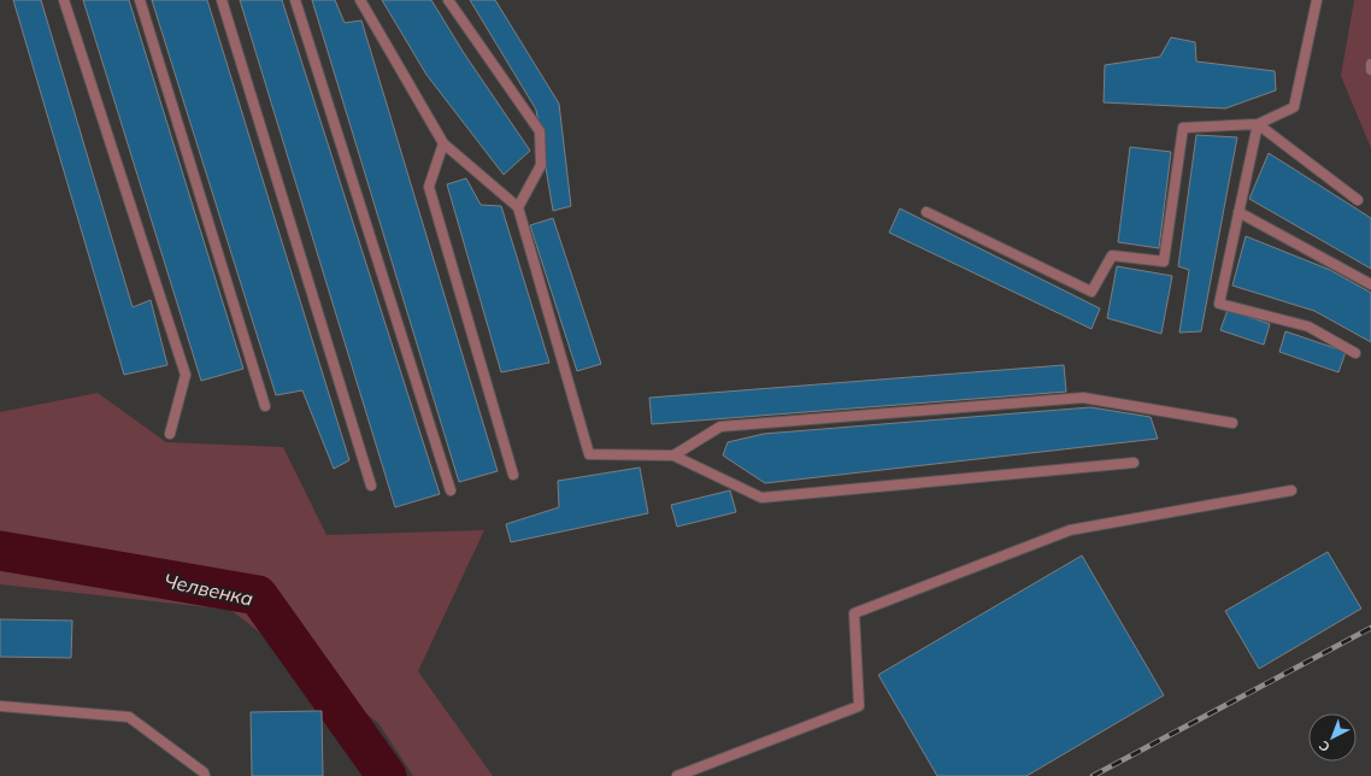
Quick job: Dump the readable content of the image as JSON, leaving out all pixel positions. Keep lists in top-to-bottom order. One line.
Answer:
{"water":["Челвенка"],"north":"bottom left"}
